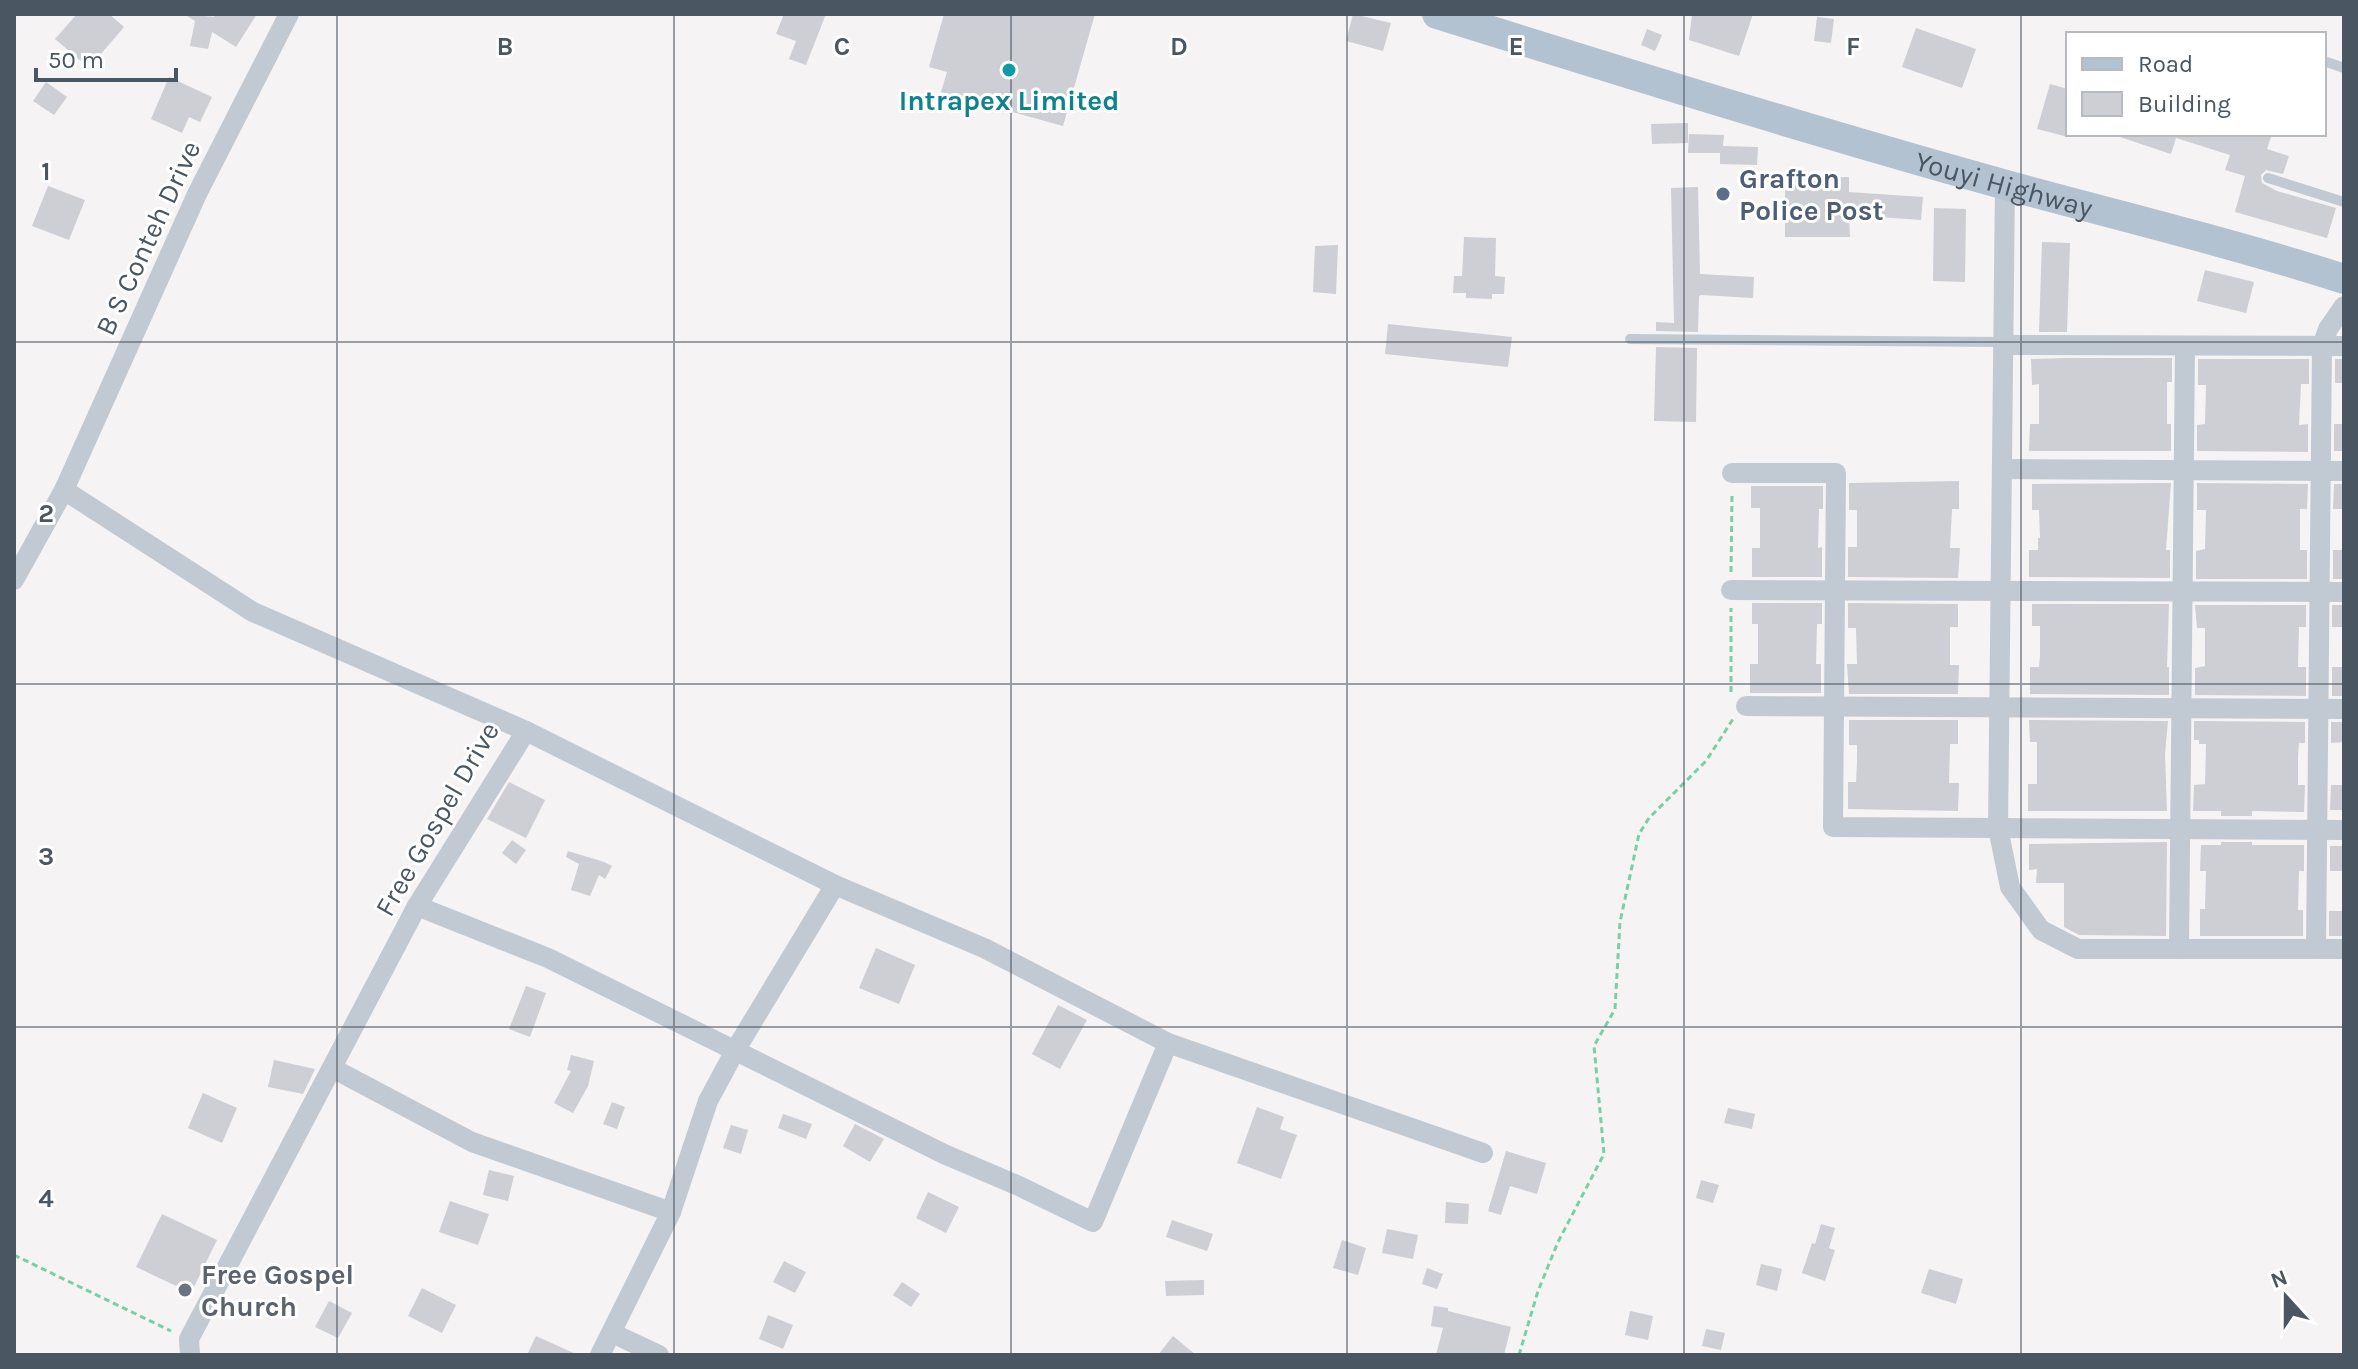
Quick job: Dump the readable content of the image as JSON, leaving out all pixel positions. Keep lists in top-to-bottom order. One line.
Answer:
{"streets":{"main road":["Youyi Highway"],"street":["B S Conteh Drive","Free Gospel Drive"]},"crossings":[["B S Conteh Drive","Free Gospel Drive"]],"places":["Intrapex Limited","Grafton Police Post","Free Gospel Church"],"legend":["Road","Building"],"scale_bar":"50 m","north":"top","grid":{"columns":["B","C","D","E","F"],"rows":["1","2","3","4"]}}
